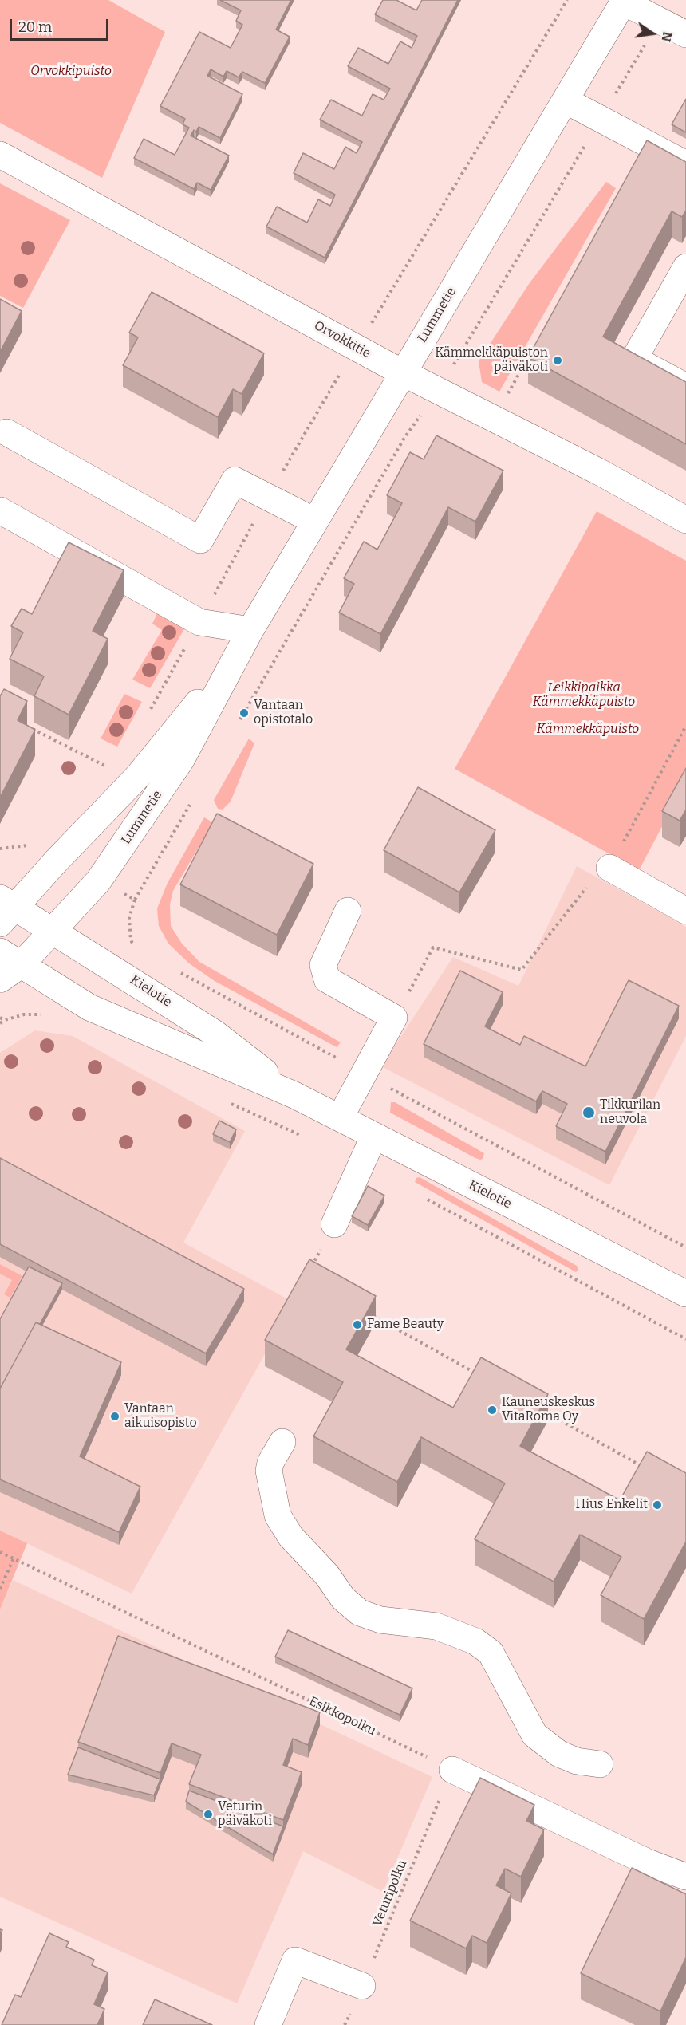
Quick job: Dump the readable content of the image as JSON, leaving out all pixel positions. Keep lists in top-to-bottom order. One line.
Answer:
{"streets":{"street":["Lummetie","Orvokkitie","Kielotie"],"path":["Esikkopolku","Veturipolku"]},"crossings":[["Lummetie","Orvokkitie"],["Lummetie","Kielotie"],["Esikkopolku","Veturipolku"]],"parks":["Orvokkipuisto","Leikkipaikka Kämmekkäpuisto","Kämmekkäpuisto"],"places":["Kämmekkäpuiston päiväkoti","Vantaan opistotalo","Tikkurilan neuvola","Fame Beauty","Kauneuskeskus VitaRoma Oy","Vantaan aikuisopisto","Hius Enkelit","Veturin päiväkoti"],"scale_bar":"20 m","north":"right"}
